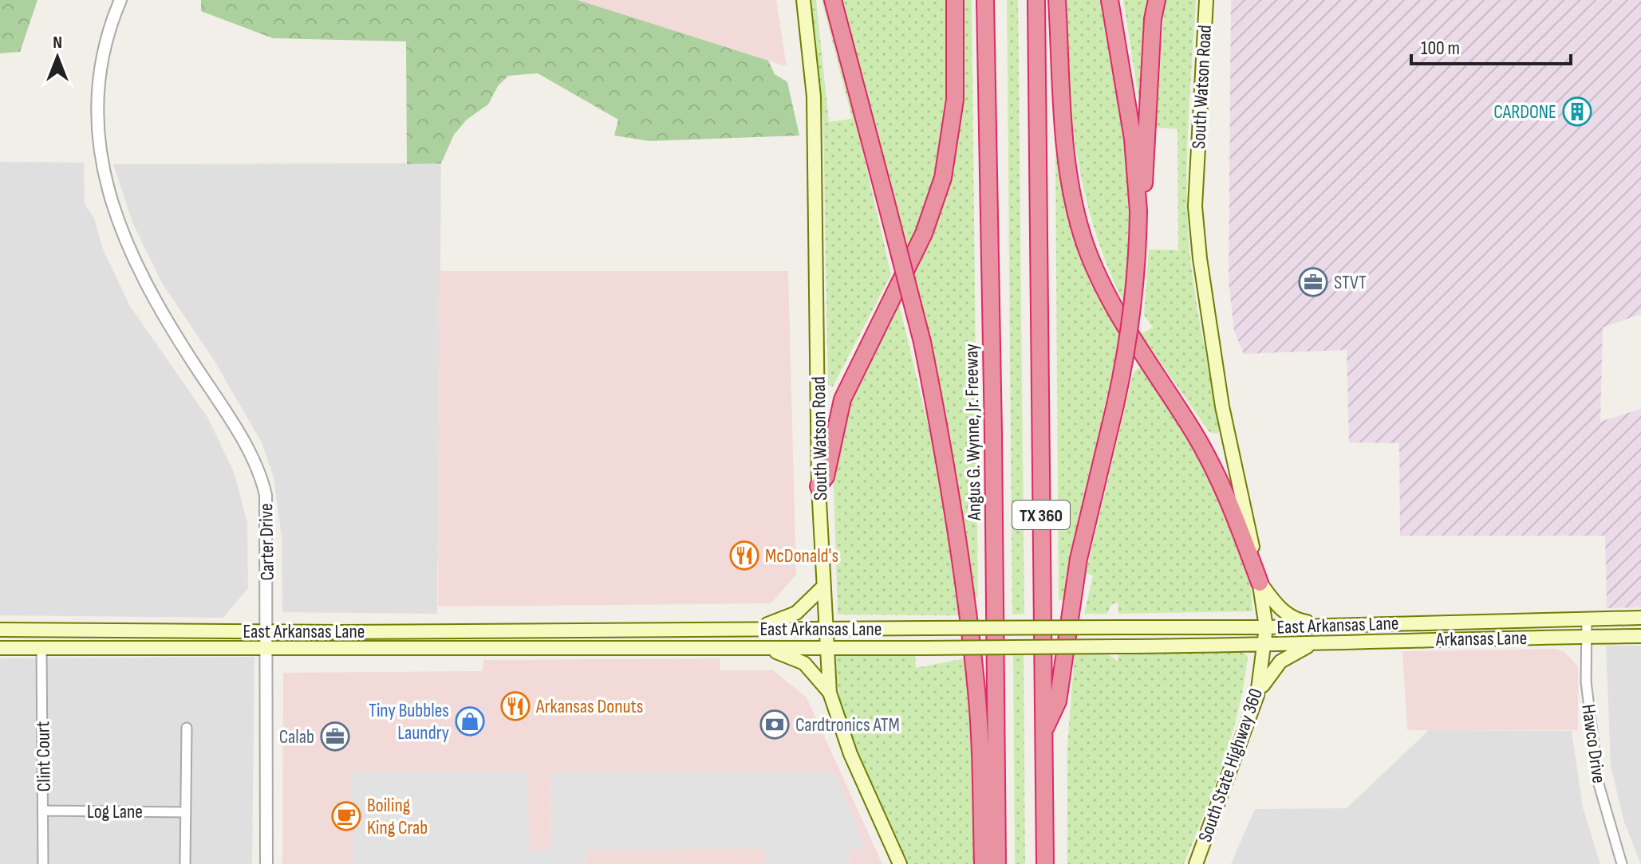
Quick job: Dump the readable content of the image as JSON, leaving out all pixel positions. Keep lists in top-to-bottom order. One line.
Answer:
{"streets":{"highway":["Angus G. Wynne, Jr. Freeway","TX 360"],"main road":["South Watson Road","East Arkansas Lane","Arkansas Lane","South State Highway 360"],"street":["Carter Drive","Hawco Drive","Clint Court","Log Lane"]},"crossings":[["South Watson Road","East Arkansas Lane"],["South Watson Road","South State Highway 360"],["Carter Drive","East Arkansas Lane"],["East Arkansas Lane","Arkansas Lane"],["East Arkansas Lane","Hawco Drive"],["East Arkansas Lane","Clint Court"],["East Arkansas Lane","South State Highway 360"],["Arkansas Lane","Hawco Drive"],["Clint Court","Log Lane"]],"places":{"building":["CARDONE"],"office":["STVT","Calab"],"restaurant":["McDonald's","Arkansas Donuts"],"shop":["Tiny Bubbles Laundry"],"bank":["Cardtronics ATM"],"cafe":["Boiling King Crab"]},"scale_bar":"100 m","north":"top"}
